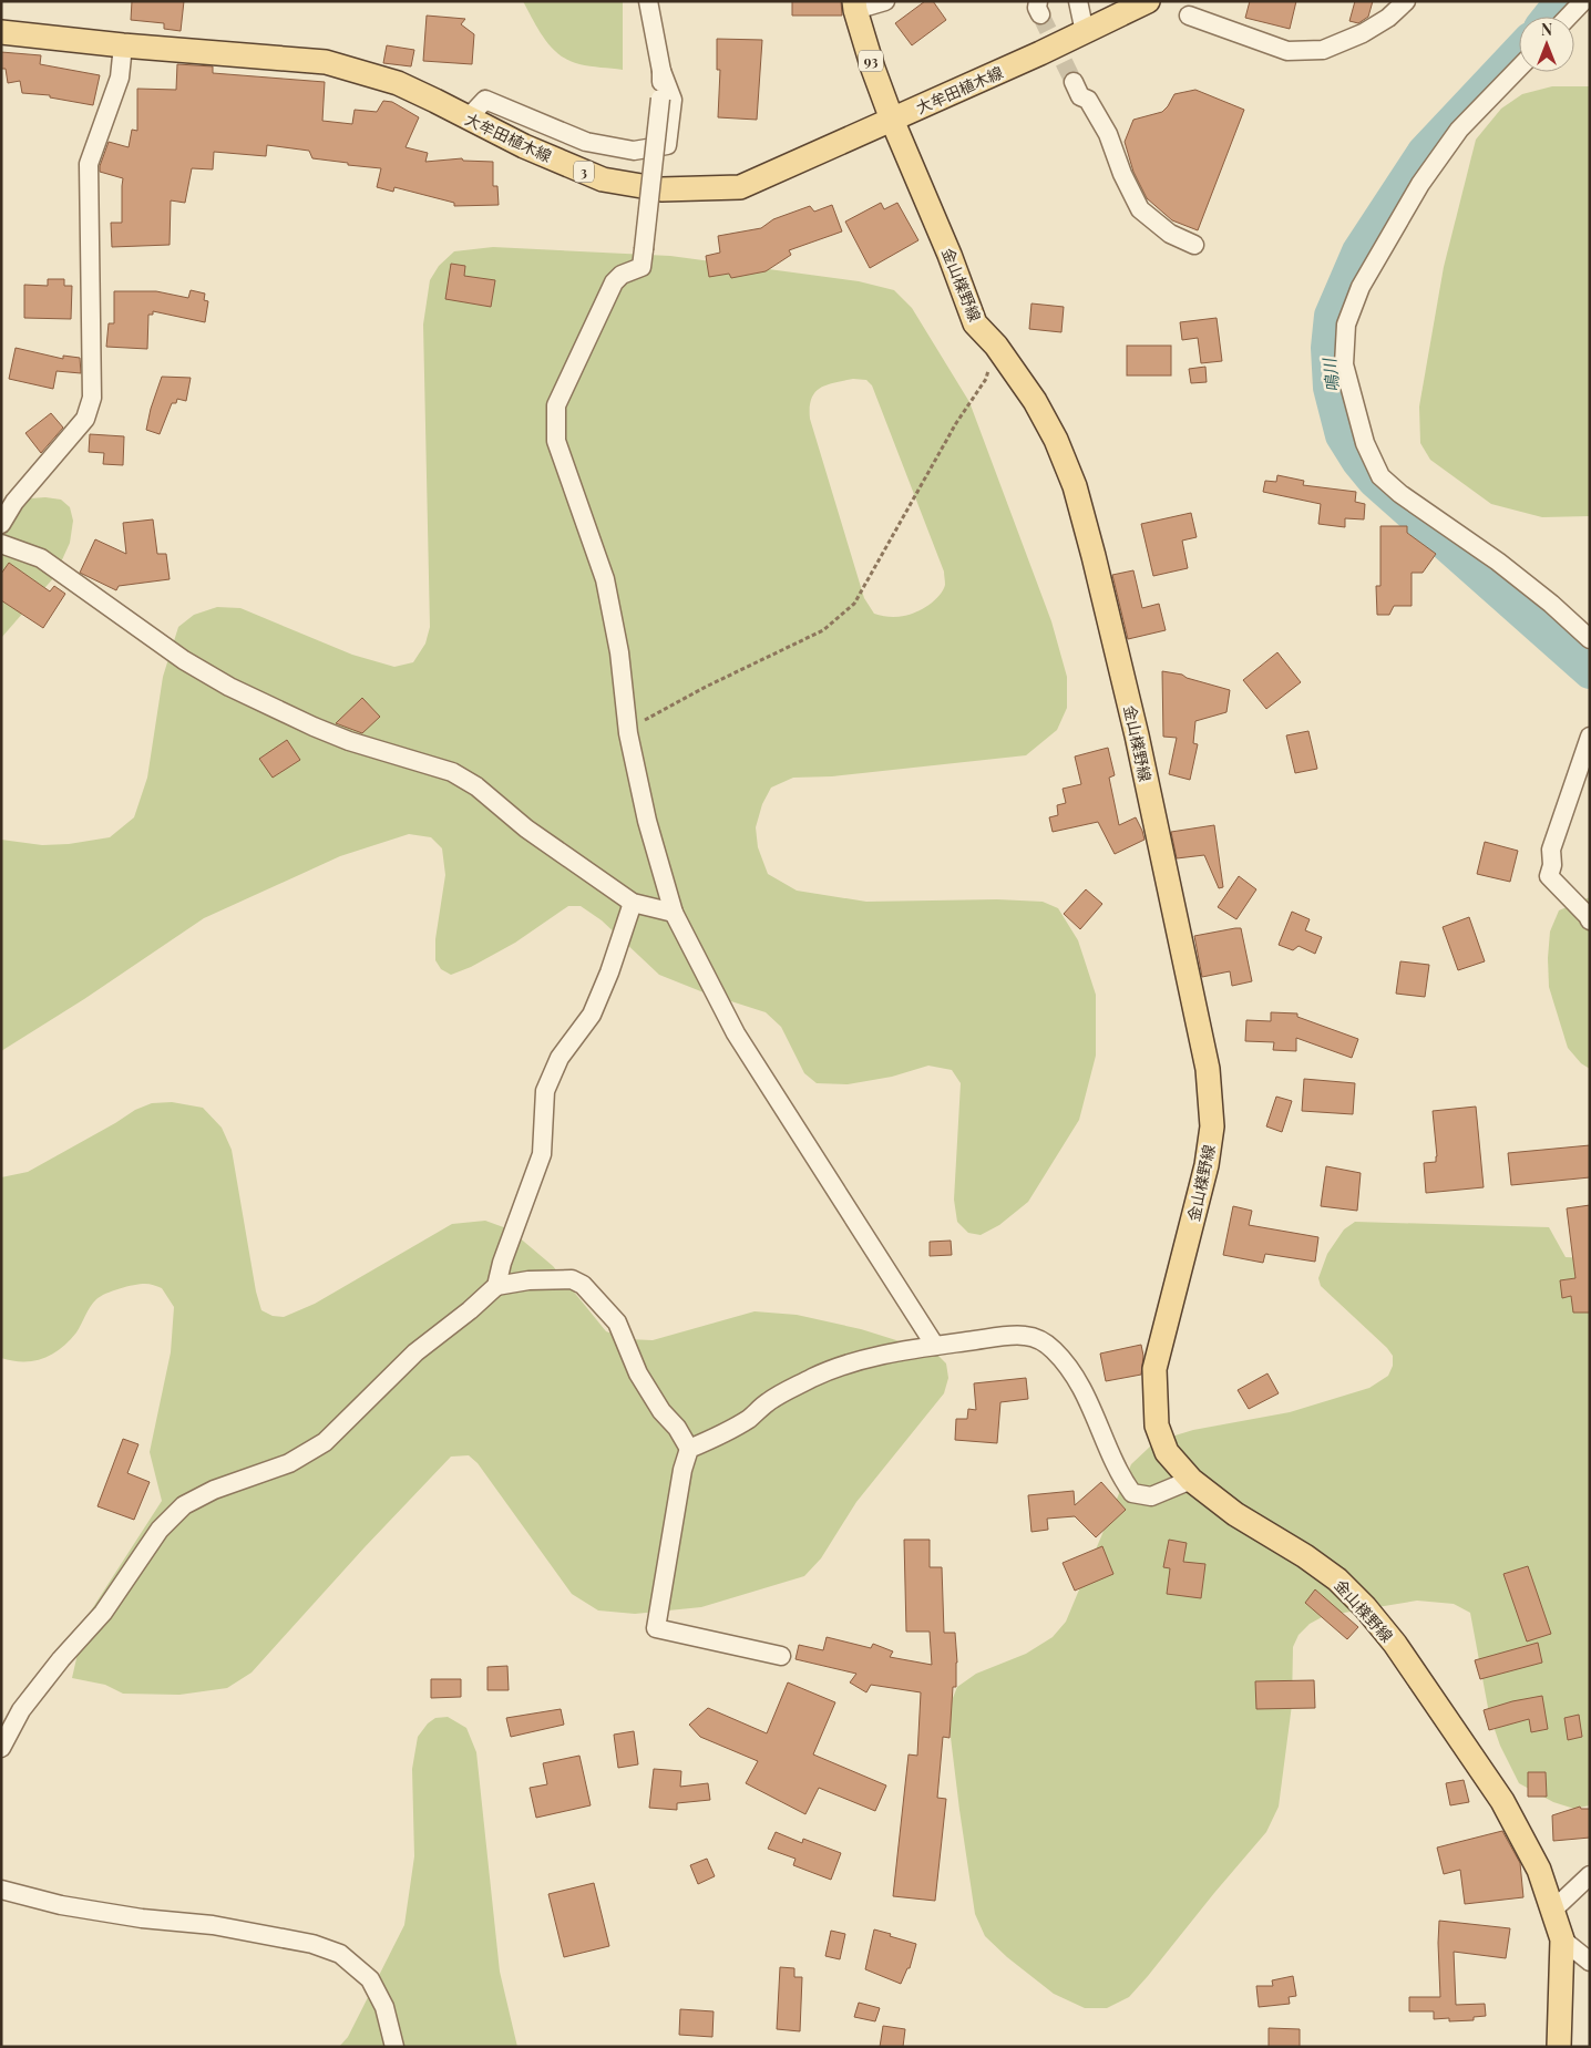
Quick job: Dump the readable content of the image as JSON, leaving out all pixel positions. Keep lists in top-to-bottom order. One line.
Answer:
{"streets":{"main road":["93","大牟田植木線","3","金山檪野線"]},"crossings":[["93","大牟田植木線"],["93","金山檪野線"],["大牟田植木線","金山檪野線"]],"water":["鳴川"],"north":"top"}
